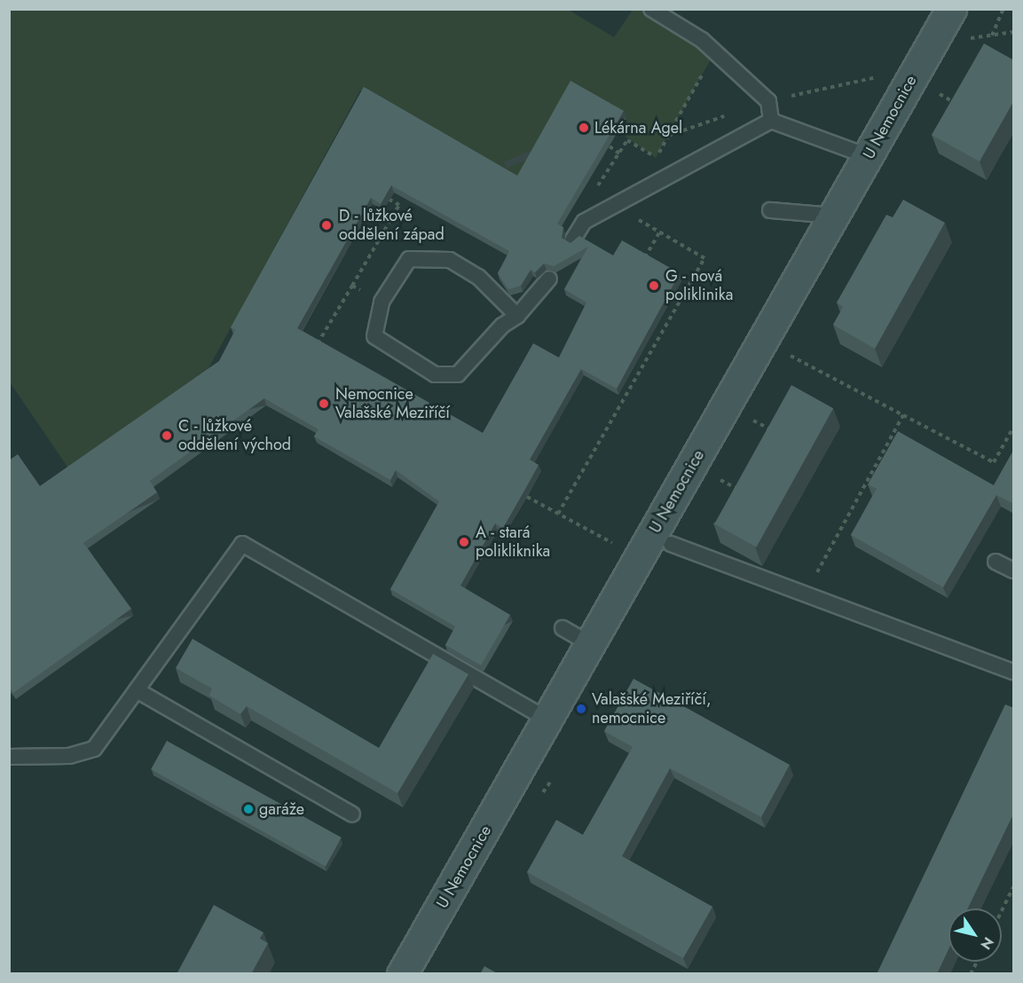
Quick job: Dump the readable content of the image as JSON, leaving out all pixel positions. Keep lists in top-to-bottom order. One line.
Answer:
{"streets":{"street":["U Nemocnice"]},"places":["Lékárna Agel","D - lůžkové oddělení západ","G - nová poliklinika","Nemocnice Valašské Meziříčí","C - lůžkové oddělení východ","A - stará polikliknika","Valašské Meziříčí, nemocnice","garáže"],"north":"bottom right"}
